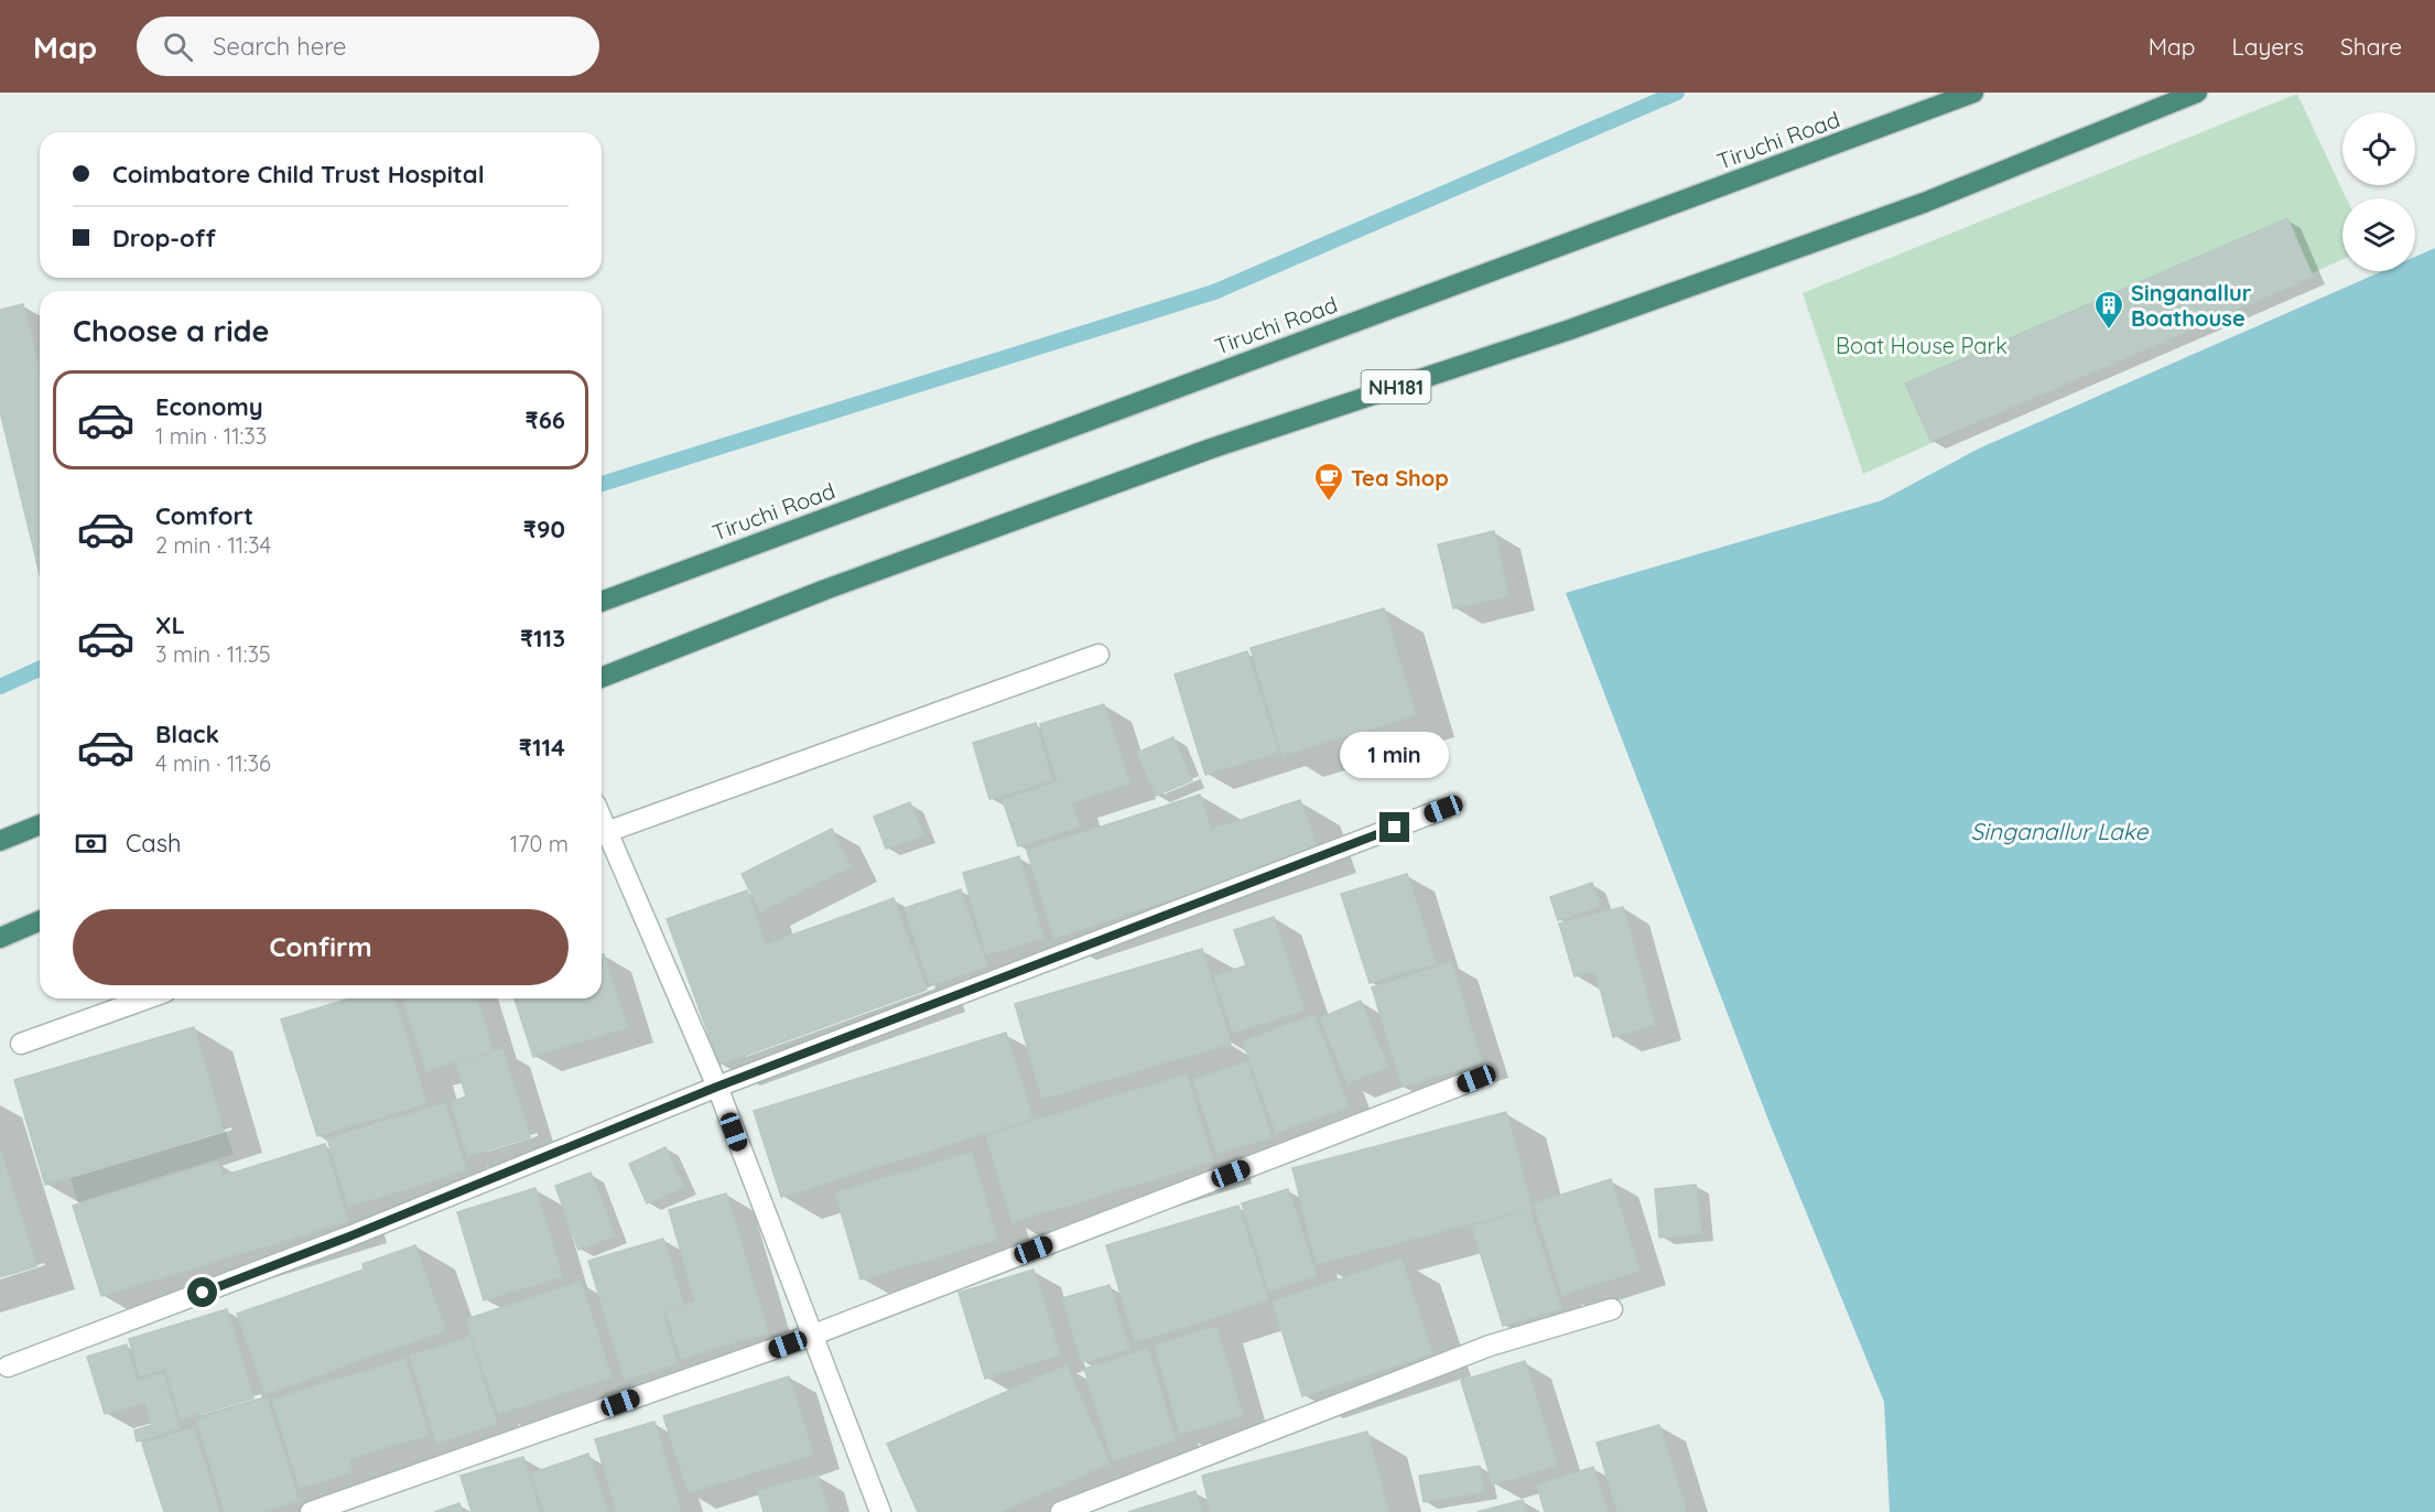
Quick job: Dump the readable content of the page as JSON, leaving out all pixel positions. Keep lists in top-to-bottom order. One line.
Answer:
{"streets":{"highway":["Tiruchi Road","NH181"]},"water":["Singanallur Lake"],"parks":["Boat House Park"],"places":{"building":["Singanallur Boathouse"],"cafe":["Tea Shop"]},"page":{"header":"Map","search":"Search here","nav":["Map","Layers","Share"],"banner":["Coimbatore Child Trust Hospital","Drop-off"],"heading":"Choose a ride","list":[{"name":"Economy","note":"1 min · 11:33","value":"₹66"},{"name":"Comfort","note":"2 min · 11:34","value":"₹90"},{"name":"XL","note":"3 min · 11:35","value":"₹113"},{"name":"Black","note":"4 min · 11:36","value":"₹114"}],"bubble":"1 min","pay":["Cash","170 m"],"buttons":"Confirm"}}
